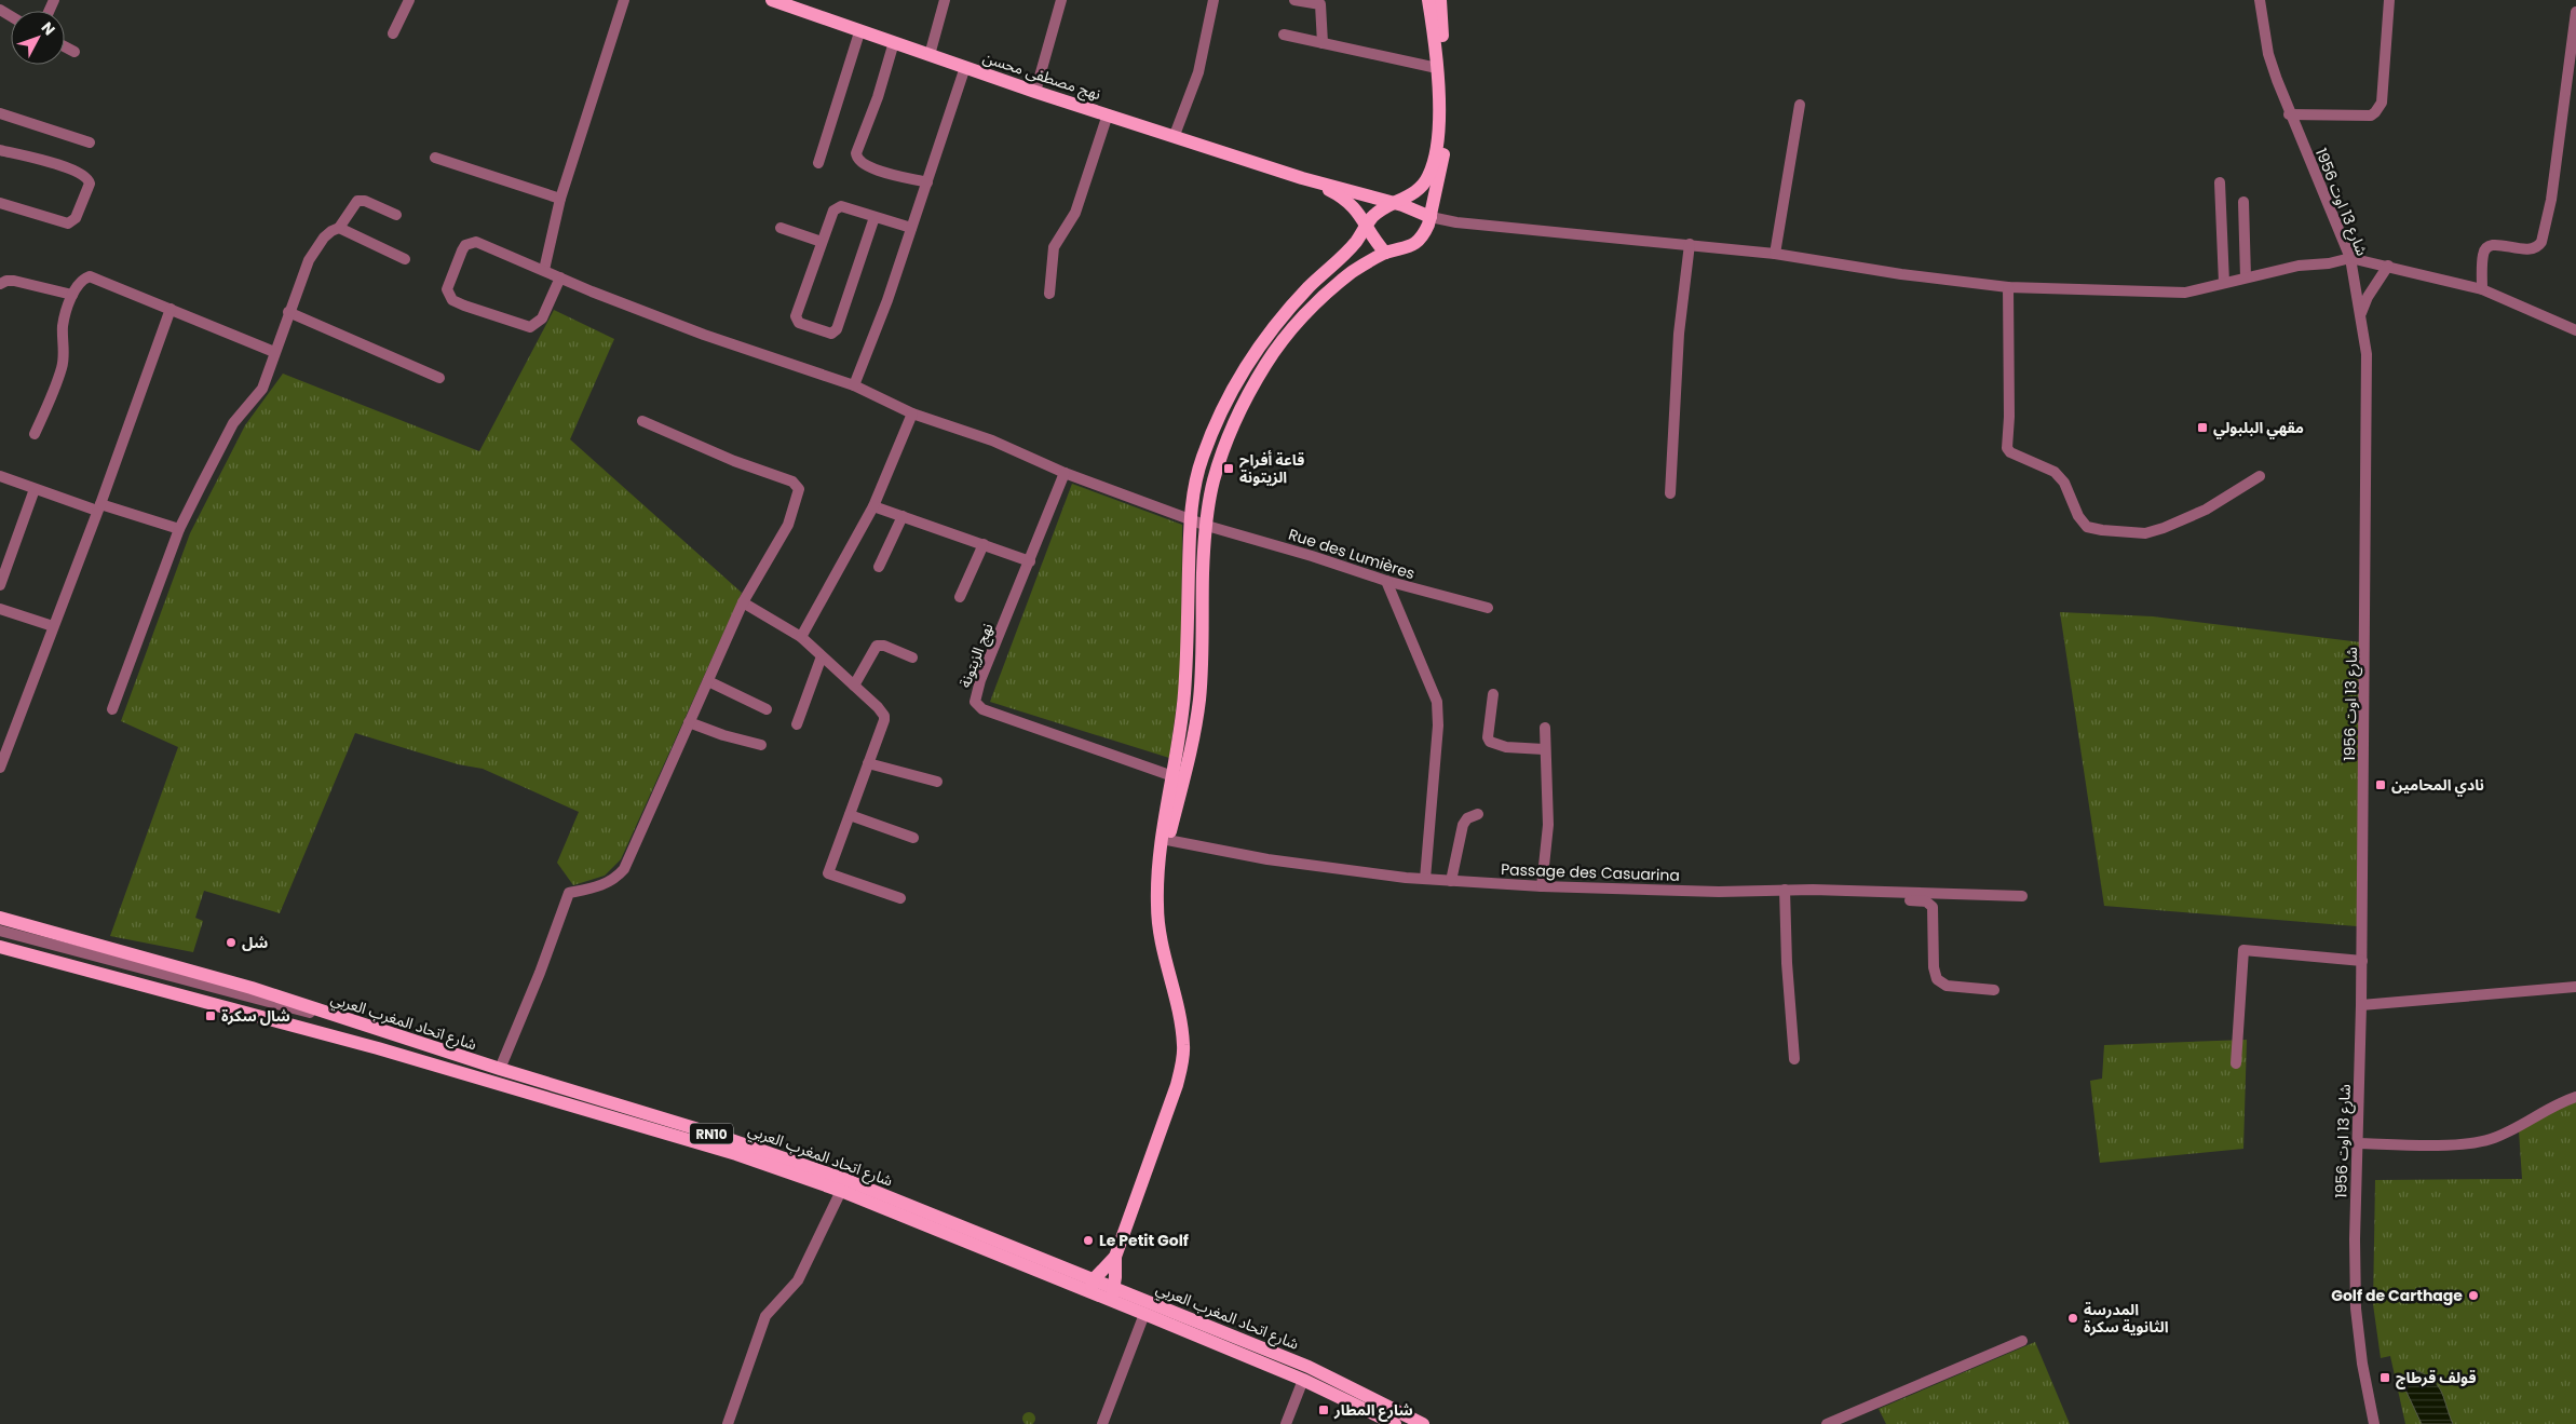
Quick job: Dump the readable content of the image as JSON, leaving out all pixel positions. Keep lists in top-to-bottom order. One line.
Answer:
{"streets":{"main road":["نهج مصطفى محسن","شارع اتحاد المغرب العربي","RN10"],"street":["شارع 13 اوت 1956","Rue des Lumières","نهج الزيتونة","Passage des Casuarina"]},"crossings":[["Rue des Lumières","نهج الزيتونة"]],"places":{"transit":["مقهي البلبولي","قاعة أفراح الزيتونة","نادي المحامين","شال سكرة","قولف قرطاج","شارع المطار"],"other":["شل","Le Petit Golf","Golf de Carthage","المدرسة الثانوية سكرة"]},"north":"top right"}
